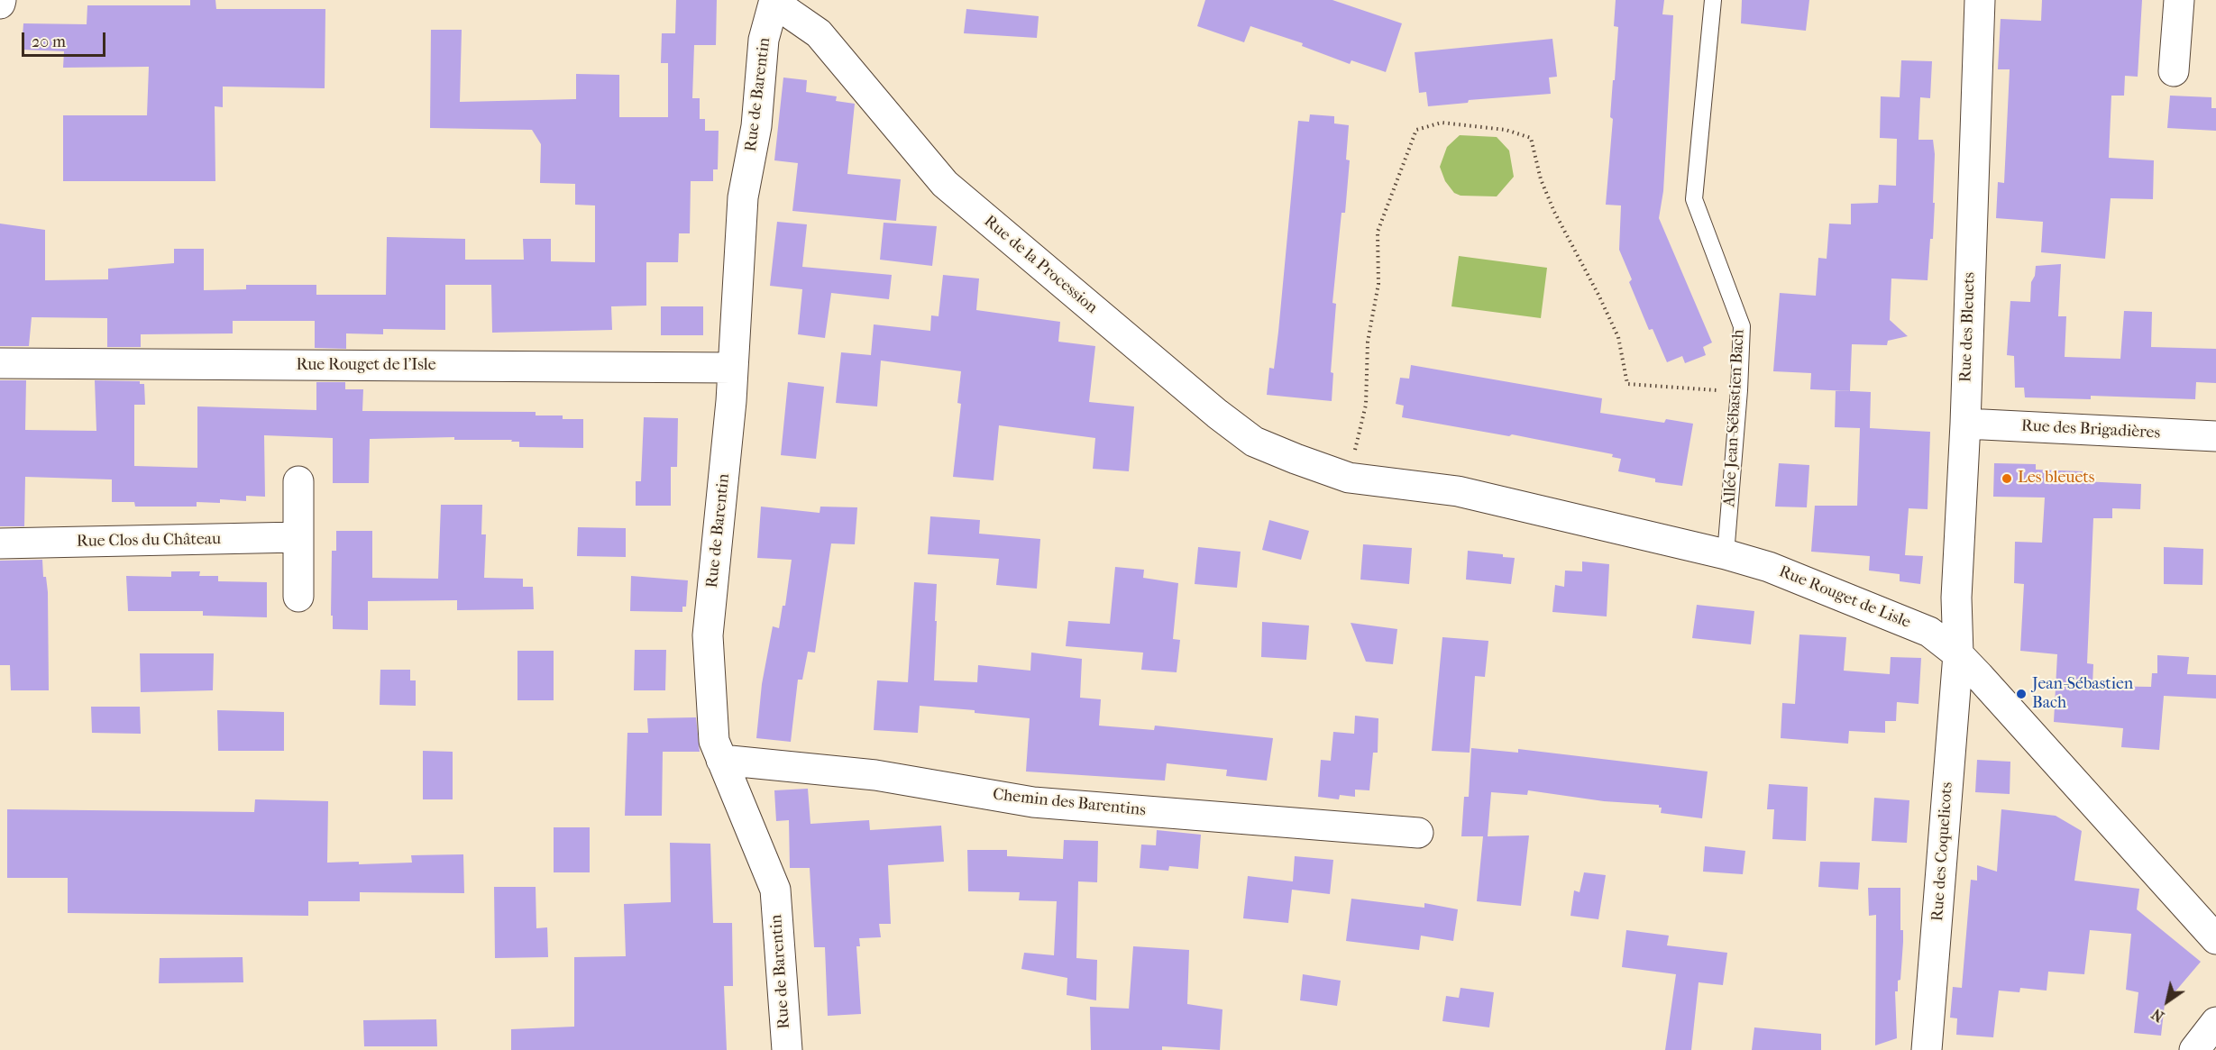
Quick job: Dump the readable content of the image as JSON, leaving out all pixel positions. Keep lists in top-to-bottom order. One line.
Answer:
{"streets":{"street":["Rue de Barentin","Rue de la Procession","Rue des Bleuets","Rue Rouget de l'Isle","Rue des Brigadières","Rue Clos du Château","Rue Rouget de Lisle","Chemin des Barentins","Rue des Coquelicots"],"lane":["Allée Jean-Sébastien Bach"]},"crossings":[["Rue de Barentin","Rue de la Procession"],["Rue de Barentin","Rue Rouget de l'Isle"],["Rue de Barentin","Chemin des Barentins"],["Rue de la Procession","Rue Rouget de Lisle"],["Rue des Bleuets","Rue des Brigadières"],["Rue des Bleuets","Rue Rouget de Lisle"],["Rue des Bleuets","Rue des Coquelicots"],["Allée Jean-Sébastien Bach","Rue Rouget de Lisle"],["Rue Rouget de Lisle","Rue des Coquelicots"]],"places":["Les bleuets","Jean-Sébastien Bach"],"scale_bar":"20 m","north":"bottom left"}
